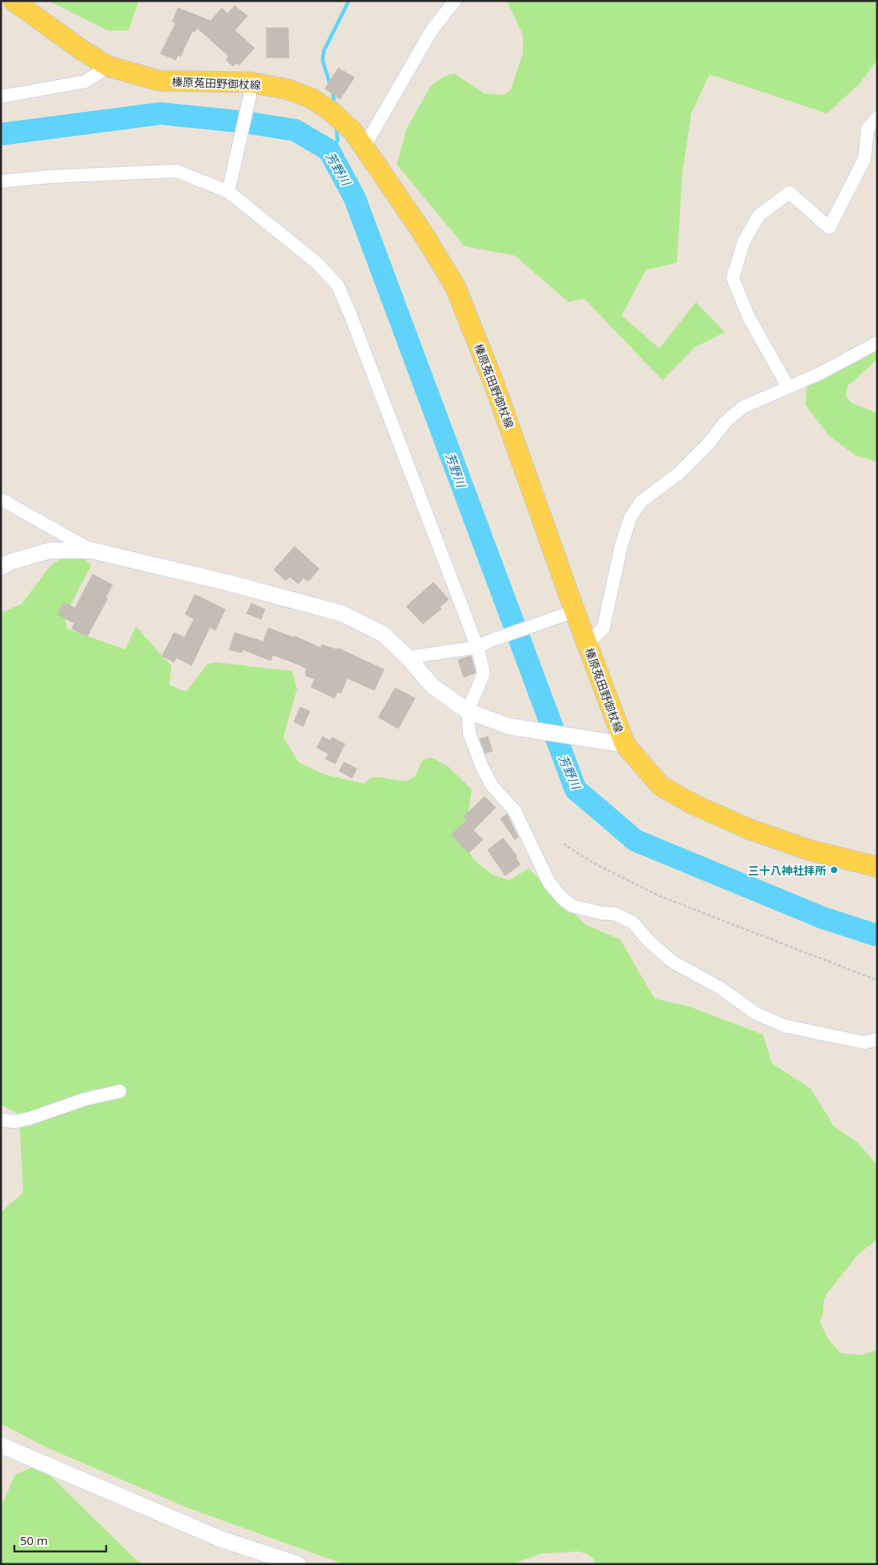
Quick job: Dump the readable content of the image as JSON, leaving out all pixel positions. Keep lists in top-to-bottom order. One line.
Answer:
{"streets":{"main road":["榛原菟田野御杖線"]},"water":["芳野川"],"places":["三十八神社拝所"],"scale_bar":"50 m"}
